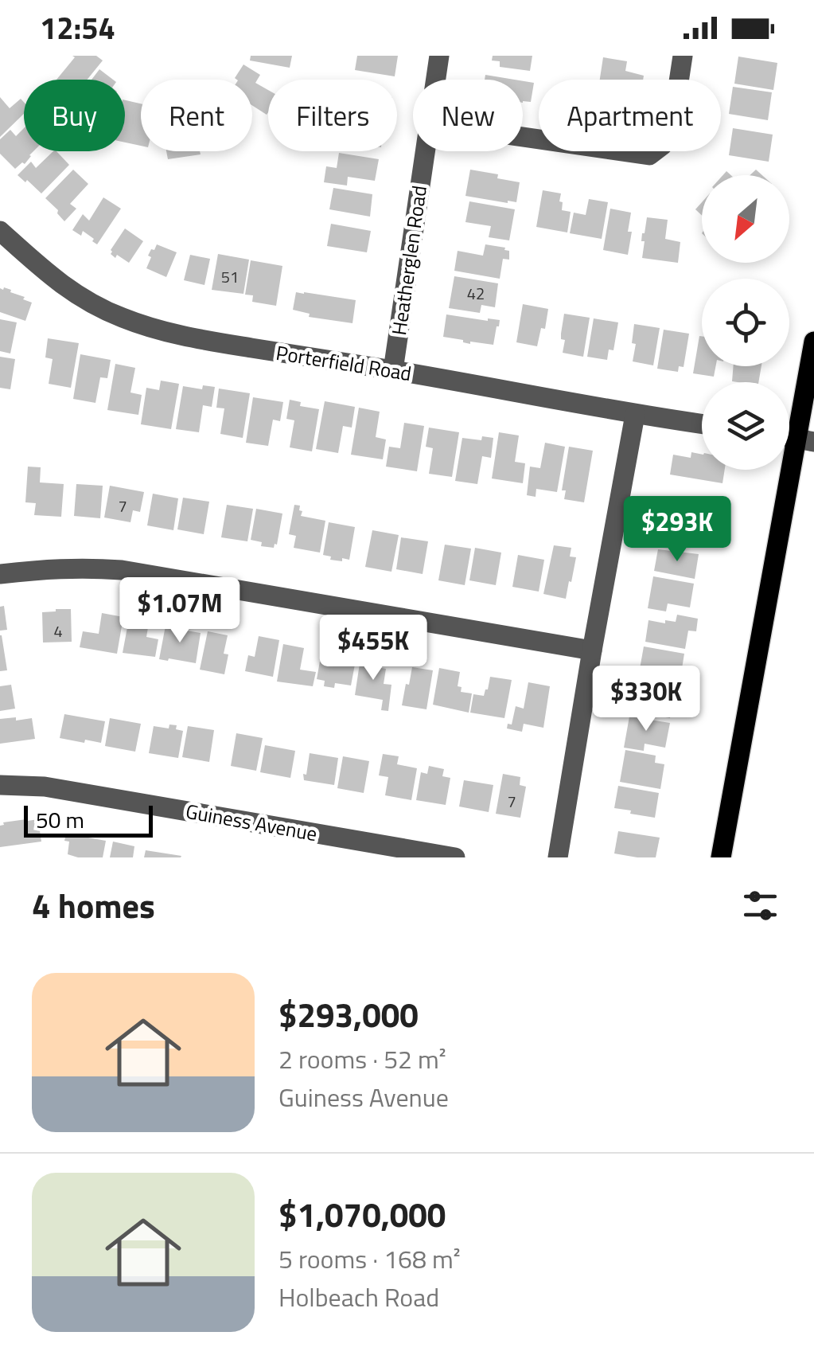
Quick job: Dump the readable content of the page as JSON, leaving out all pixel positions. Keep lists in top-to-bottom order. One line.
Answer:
{"streets":{"street":["Heatherglen Road","Porterfield Road","Guiness Avenue"]},"crossings":[["Heatherglen Road","Porterfield Road"]],"house_numbers":["51","42","7","4","7"],"scale_bar":"50 m","north":"bottom left","page":{"status":"12:54","chip":["Buy","Rent","Filters","New","Apartment"],"price":["$293K","$1.07M","$455K","$330K"],"scale":"50 m","heading":"4 homes","list":[{"name":"$293,000","note":"2 rooms · 52 m² · Guiness Avenue"},{"name":"$1,070,000","note":"5 rooms · 168 m² · Holbeach Road"}]}}
